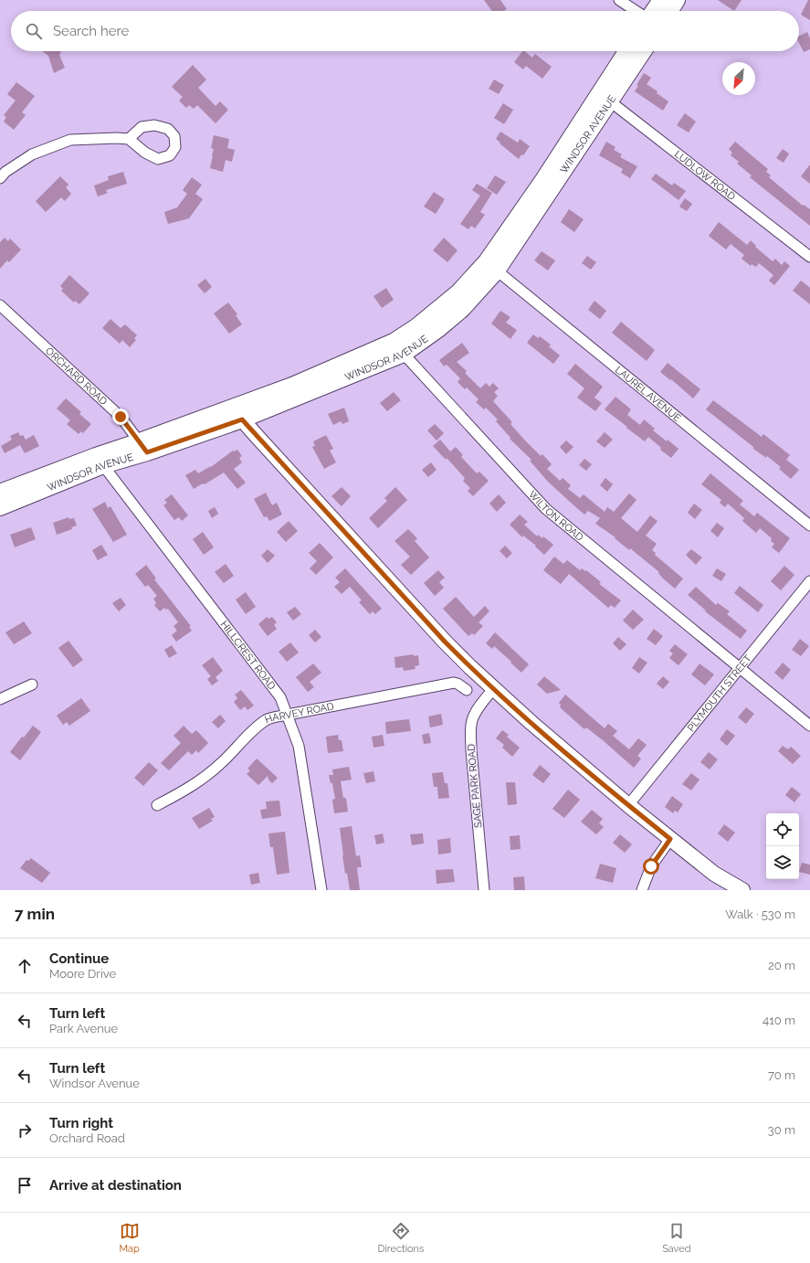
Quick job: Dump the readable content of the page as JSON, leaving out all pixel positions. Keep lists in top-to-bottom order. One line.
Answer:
{"streets":{"main road":["WINDSOR AVENUE"],"street":["LUDLOW ROAD","ORCHARD ROAD","LAUREL AVENUE","WILTON ROAD","HILLCREST ROAD","PLYMOUTH STREET","HARVEY ROAD","SAGE PARK ROAD"]},"crossings":[["WINDSOR AVENUE","LUDLOW ROAD"],["WINDSOR AVENUE","ORCHARD ROAD"],["WINDSOR AVENUE","LAUREL AVENUE"],["WINDSOR AVENUE","WILTON ROAD"],["WINDSOR AVENUE","HILLCREST ROAD"],["WILTON ROAD","PLYMOUTH STREET"],["HILLCREST ROAD","HARVEY ROAD"]],"north":"bottom left","page":{"search":"Search here","heading":["7 min","Walk · 530 m"],"list":[["Continue","Moore Drive","20 m"],["Turn left","Park Avenue","410 m"],["Turn left","Windsor Avenue","70 m"],["Turn right","Orchard Road","30 m"],"Arrive at destination"],"nav":["Map","Directions","Saved"]}}
